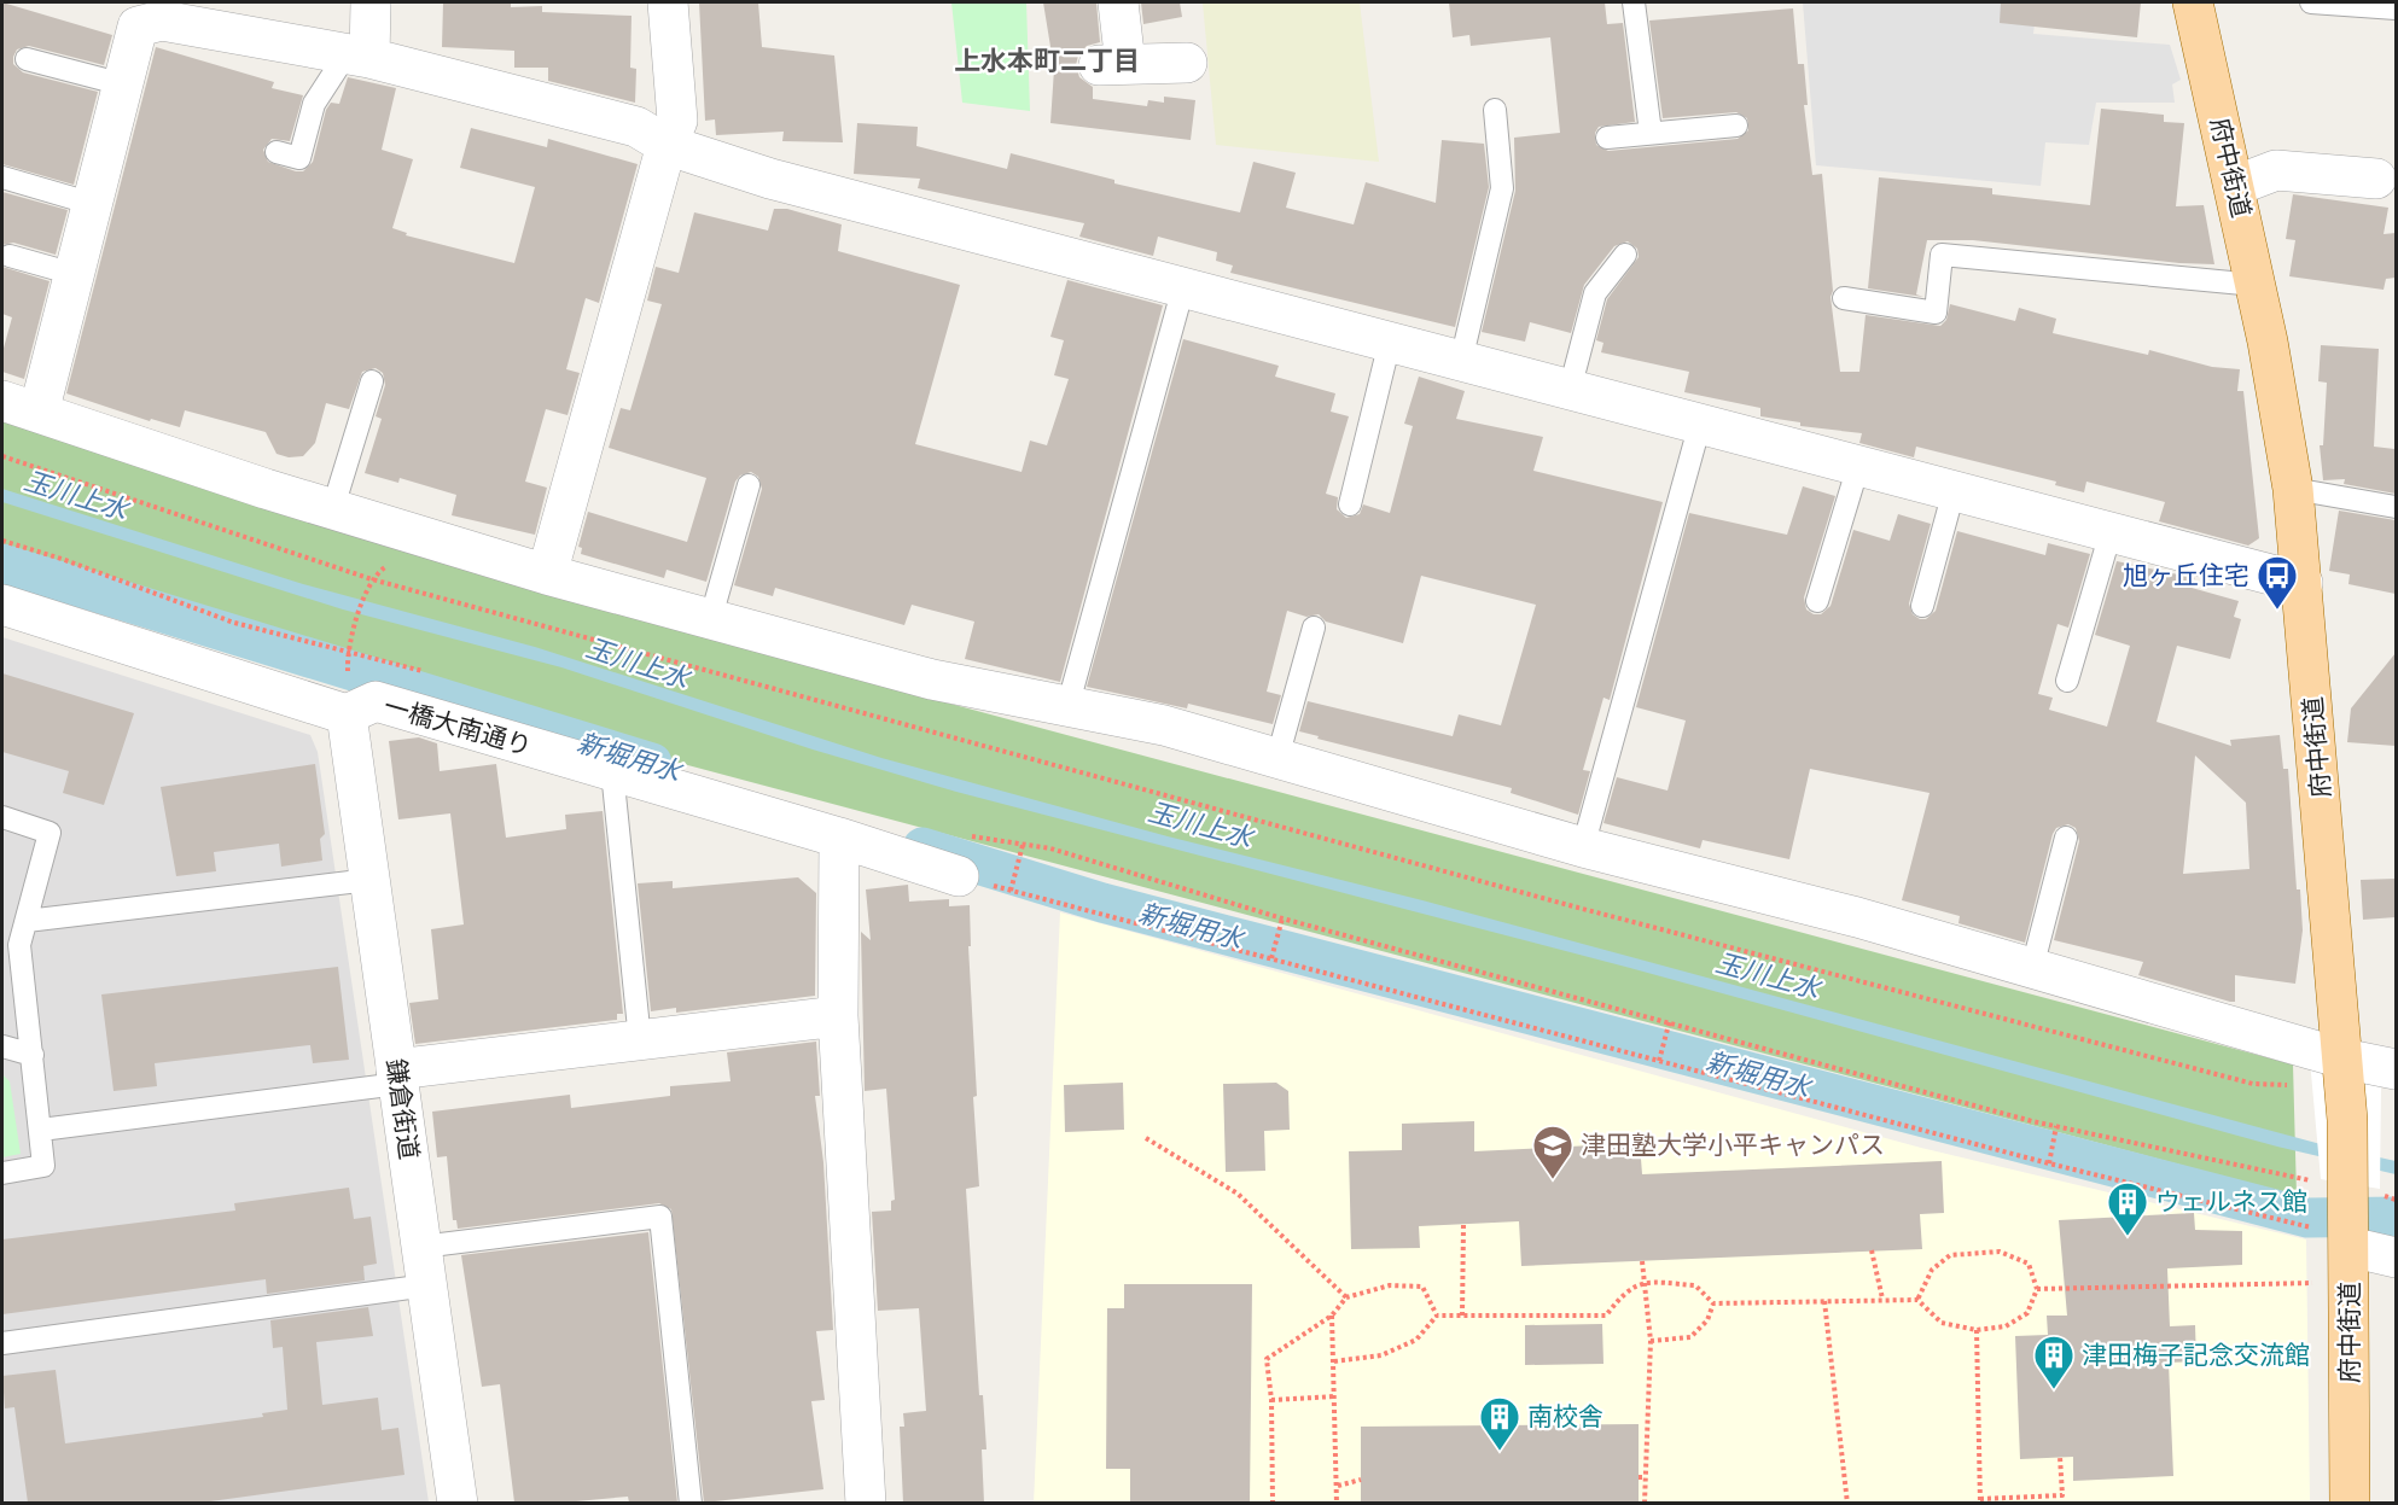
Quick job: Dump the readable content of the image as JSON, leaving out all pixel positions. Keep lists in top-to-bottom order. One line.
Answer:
{"streets":{"main road":["府中街道"],"street":["一橋大南通り","鎌倉街道"]},"crossings":[["一橋大南通り","鎌倉街道"]],"districts":["上水本町二丁目"],"water":["玉川上水","新堀用水"],"places":{"bus stop":["旭ヶ丘住宅"],"school or university":["津田塾大学小平キャンパス"],"building":["ウェルネス館","津田梅子記念交流館","南校舎"]}}
